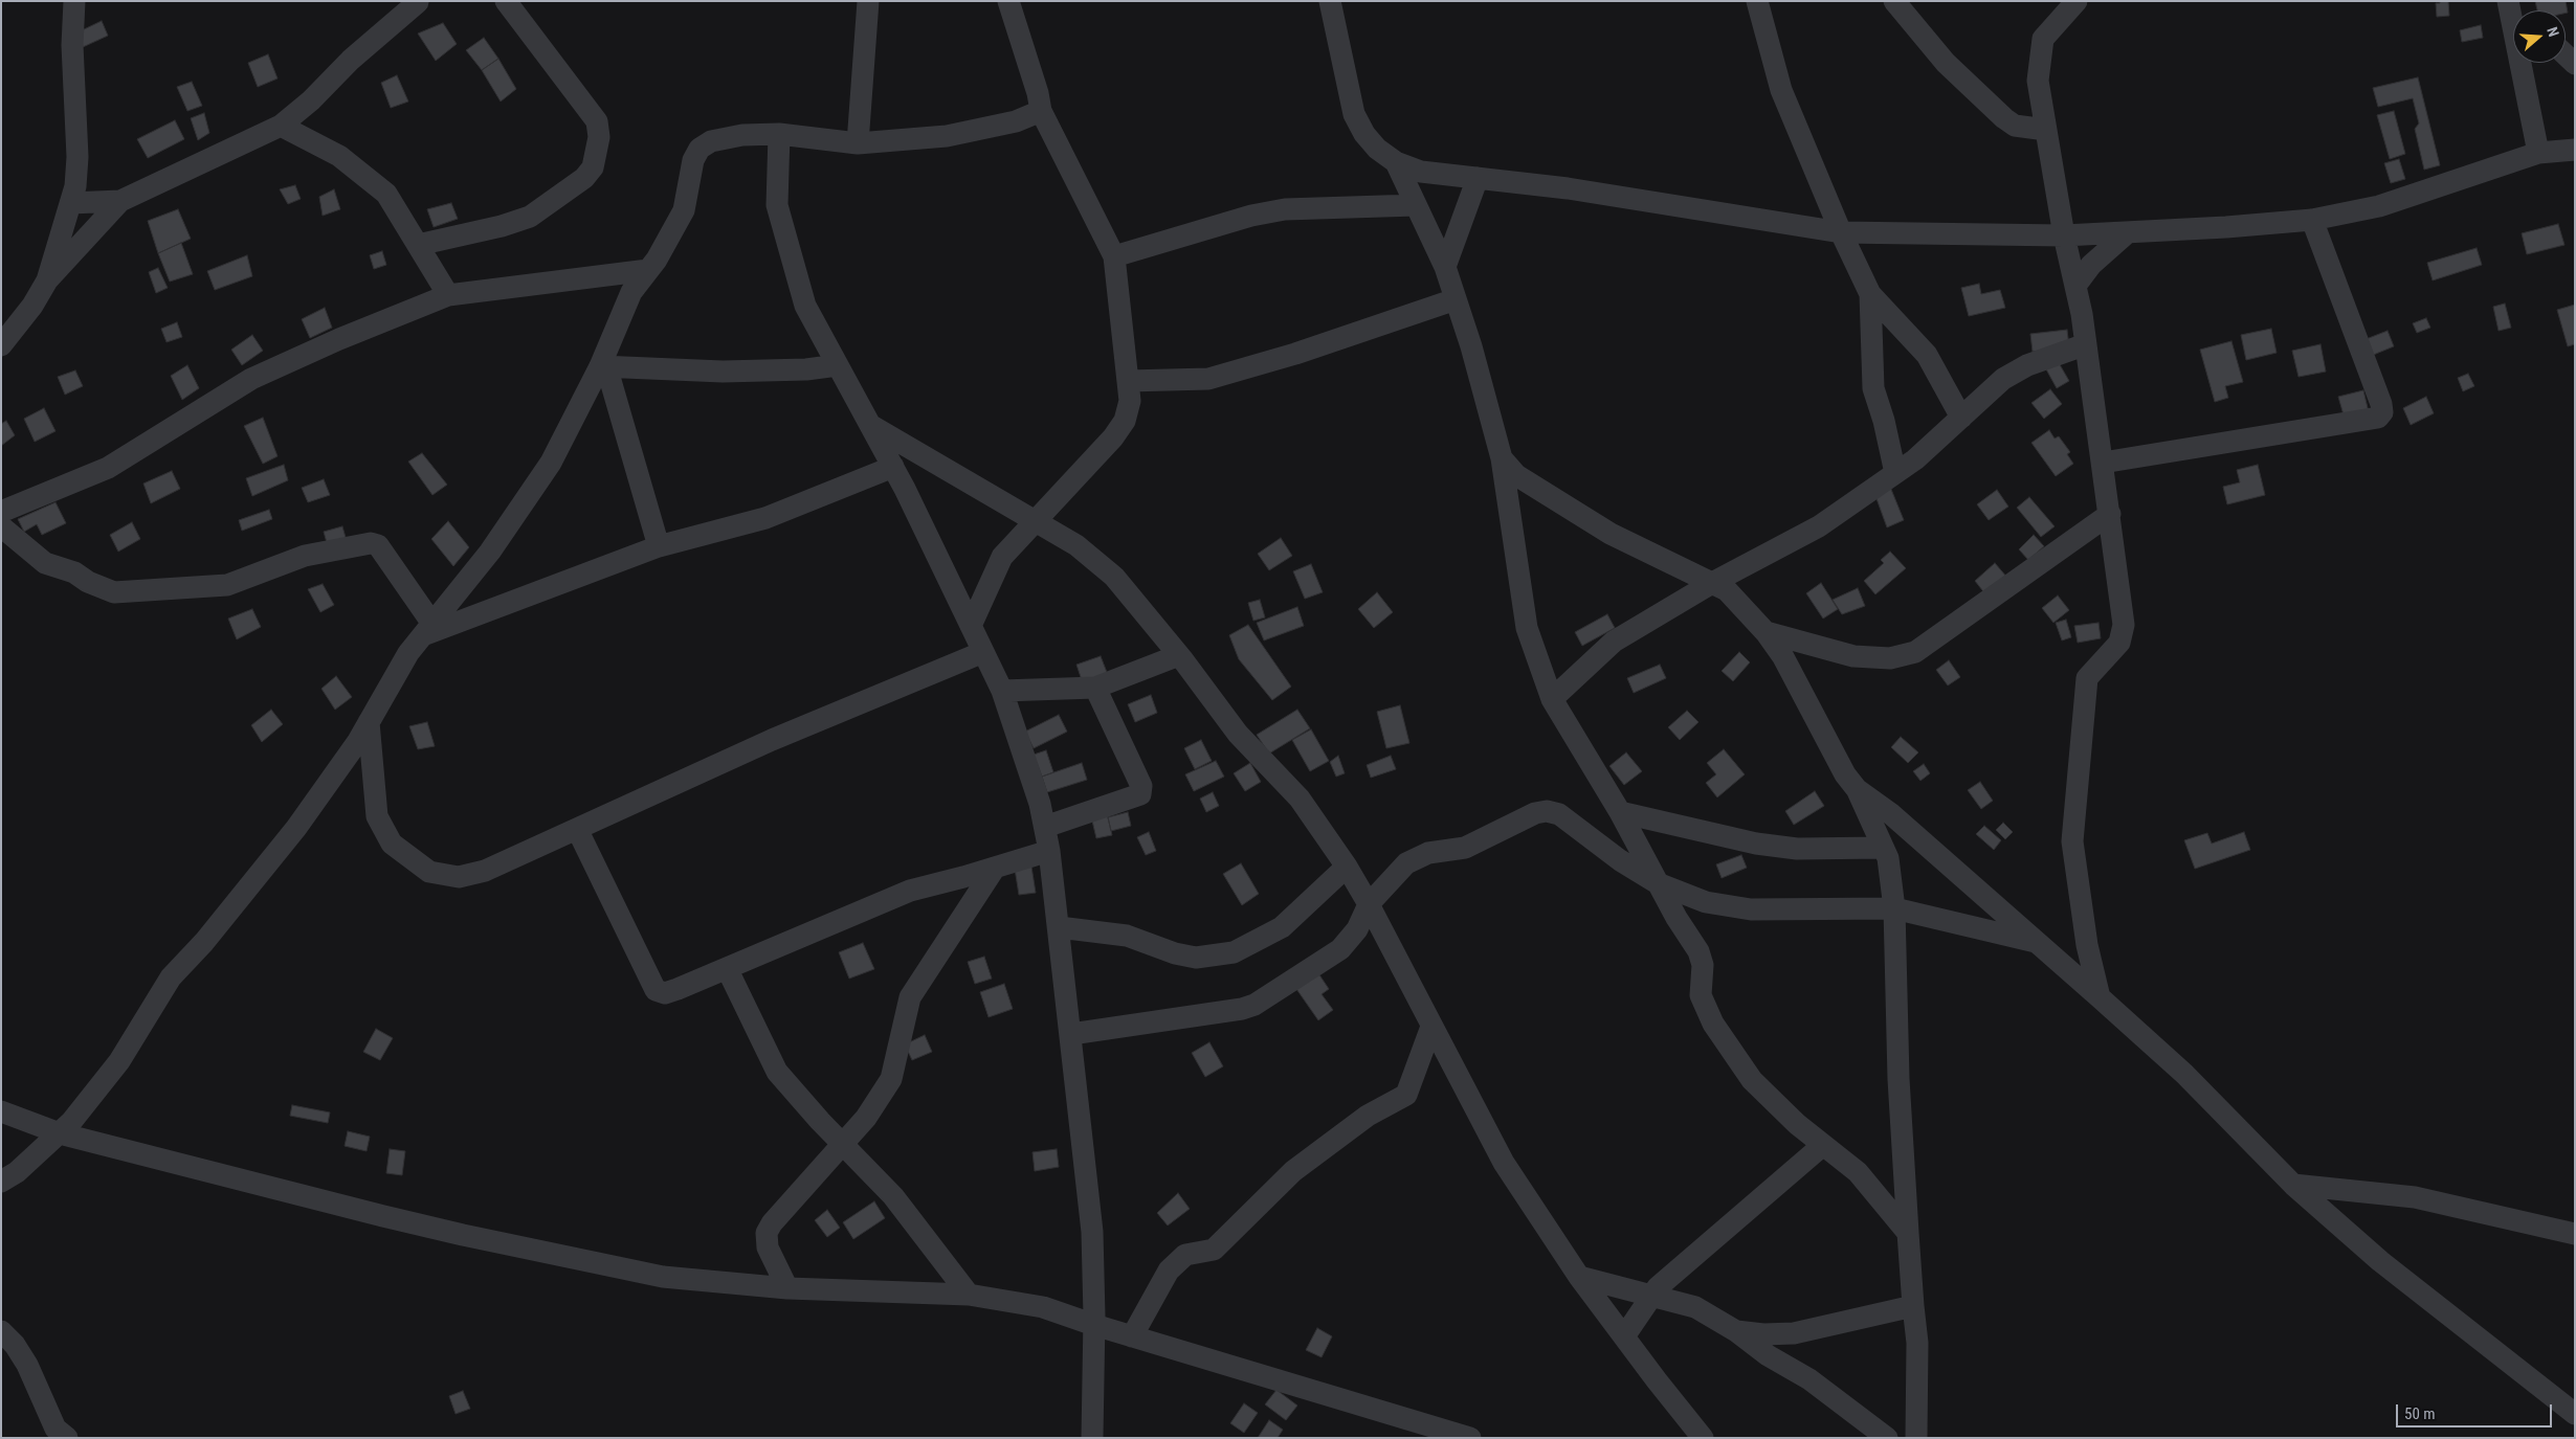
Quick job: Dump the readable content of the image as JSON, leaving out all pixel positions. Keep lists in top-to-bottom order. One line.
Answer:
{"scale_bar":"50 m","north":"right"}
